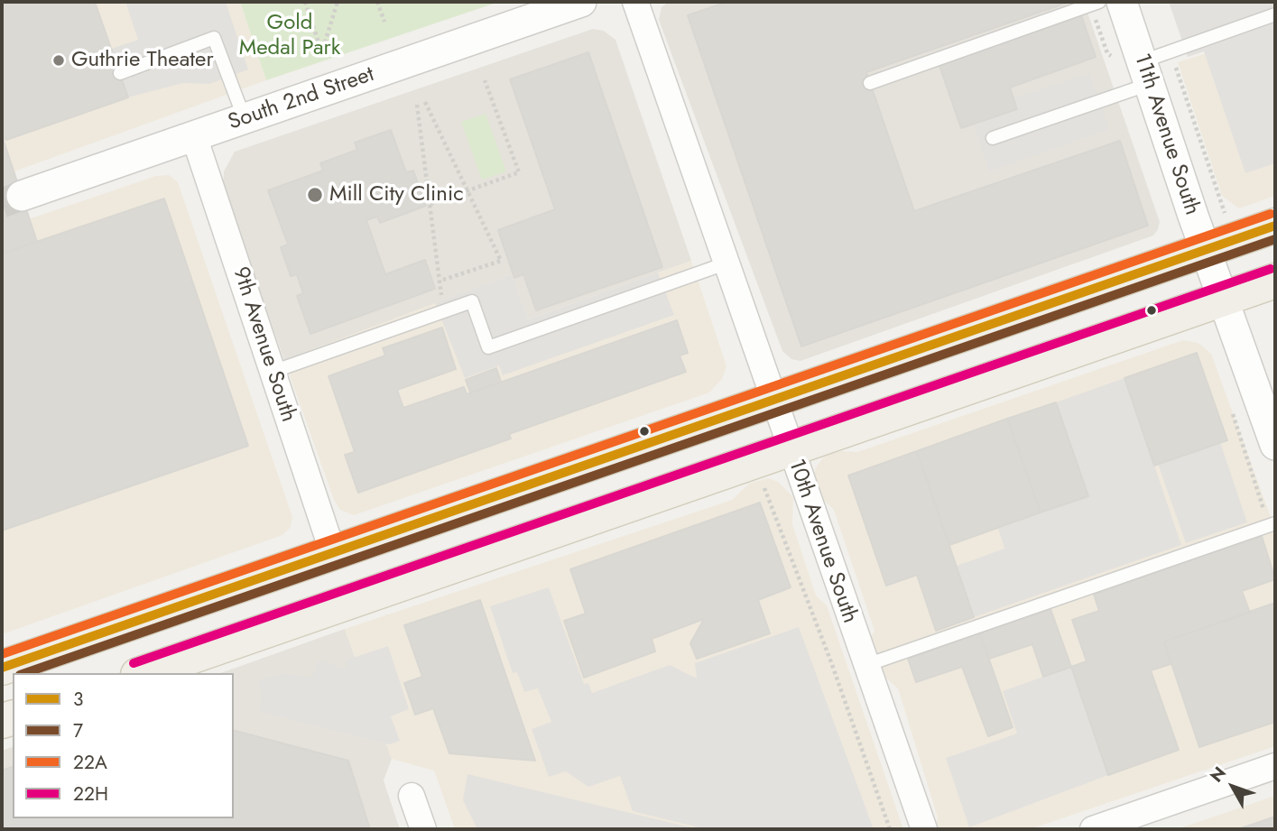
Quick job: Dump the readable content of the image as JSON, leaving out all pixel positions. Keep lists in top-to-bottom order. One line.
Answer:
{"streets":{"street":["South 2nd Street","11th Avenue South","9th Avenue South","10th Avenue South"]},"crossings":[["South 2nd Street","9th Avenue South"]],"parks":["Gold Medal Park"],"places":["Guthrie Theater","Mill City Clinic"],"lines":["transit line 22A","transit line 3","transit line 7","transit line 22H"],"legend":["3","7","22A","22H"],"north":"top left"}
